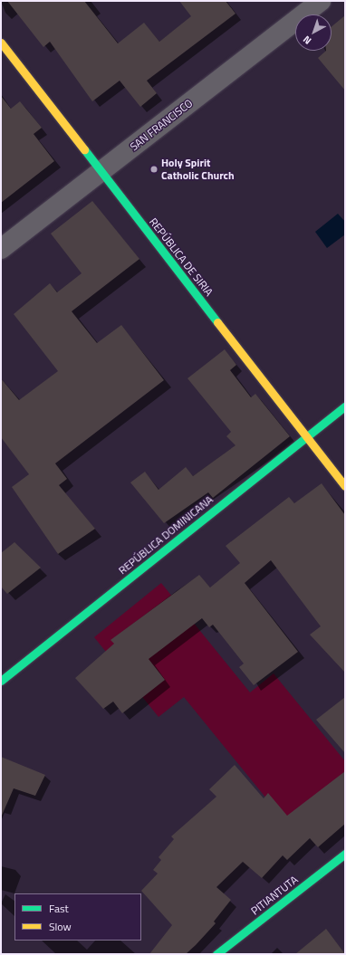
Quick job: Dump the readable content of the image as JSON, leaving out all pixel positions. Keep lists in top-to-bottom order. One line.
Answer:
{"streets":{"street":["SAN FRANCISCO","REPÚBLICA DE SIRIA","REPÚBLICA DOMINICANA","PITIANTUTA"]},"crossings":[["SAN FRANCISCO","REPÚBLICA DE SIRIA"],["REPÚBLICA DE SIRIA","REPÚBLICA DOMINICANA"]],"places":["Holy Spirit Catholic Church"],"legend":["Fast","Slow"],"north":"bottom left"}
